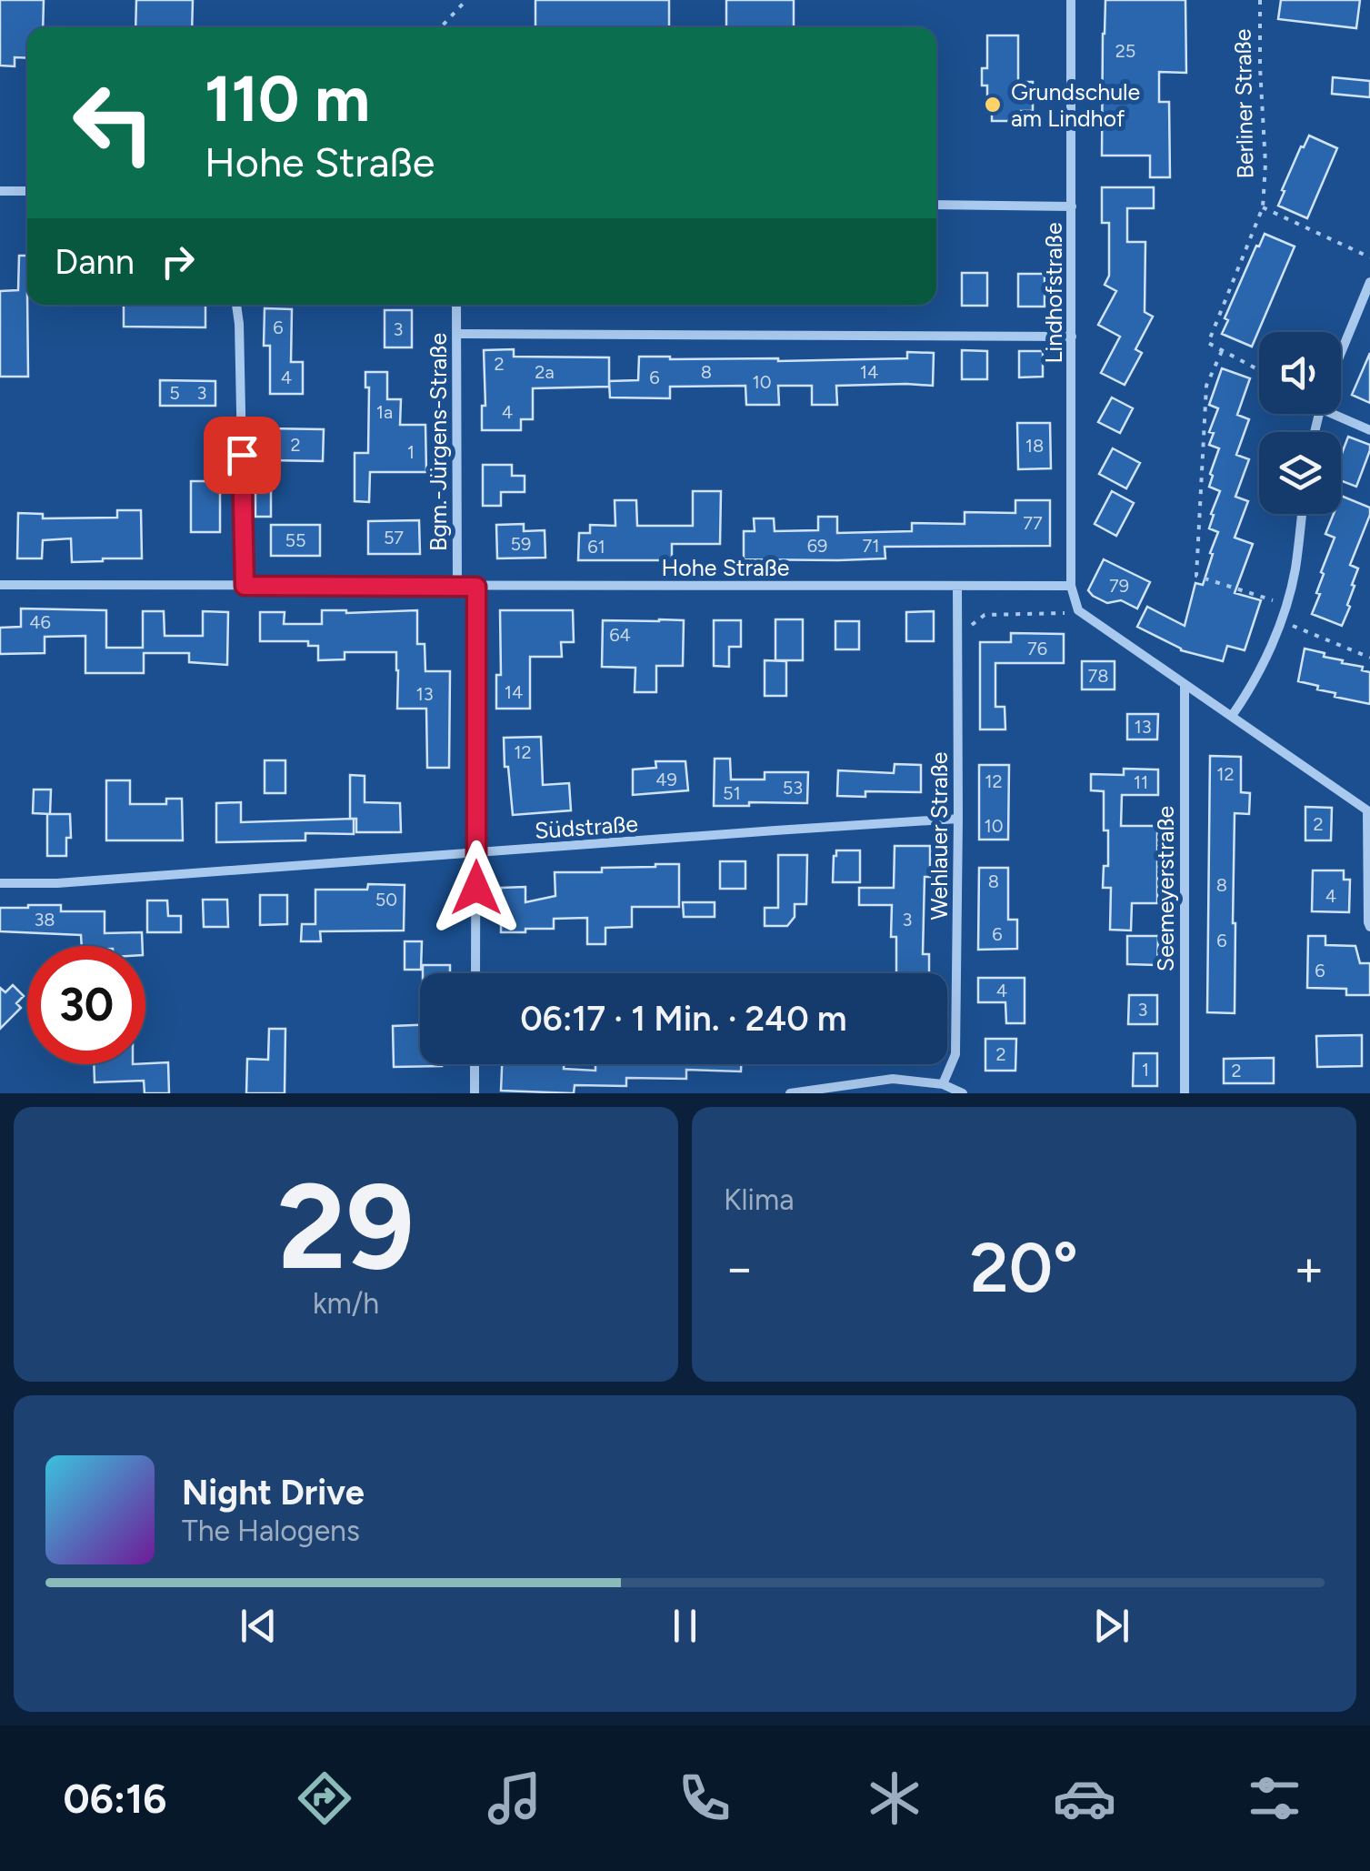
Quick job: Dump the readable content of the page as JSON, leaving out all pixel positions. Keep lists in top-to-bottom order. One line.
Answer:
{"streets":{"street":["Lindhofstraße","Bgm.-Jürgens-Straße","Hohe Straße","Südstraße","Wehlauer Straße","Seemeyerstraße"],"path":["Berliner Straße"]},"crossings":[["Lindhofstraße","Hohe Straße"],["Bgm.-Jürgens-Straße","Hohe Straße"],["Hohe Straße","Wehlauer Straße"],["Südstraße","Wehlauer Straße"]],"places":["Grundschule am Lindhof"],"house_numbers":["25","6","3","2","2a","8","14","4","6","10","5","3","1a","4","2","18","1","77","57","55","59","69","71","61","79","46","64","76","78","14","13","13","12","12","49","12","11","53","51","2","10","8","8","4","50","38","3","6","6","6","4","3","2","1","2"],"page":{"turn":["110 m","Hohe Straße"],"then":"Dann","limit":"30","trip":"06:17 · 1 Min. · 240 m","tile":[["29","km/h"],"Klima"],"heat":["−","20°","+"],"song":["Night Drive","The Halogens"],"tabs":"06:16"}}
